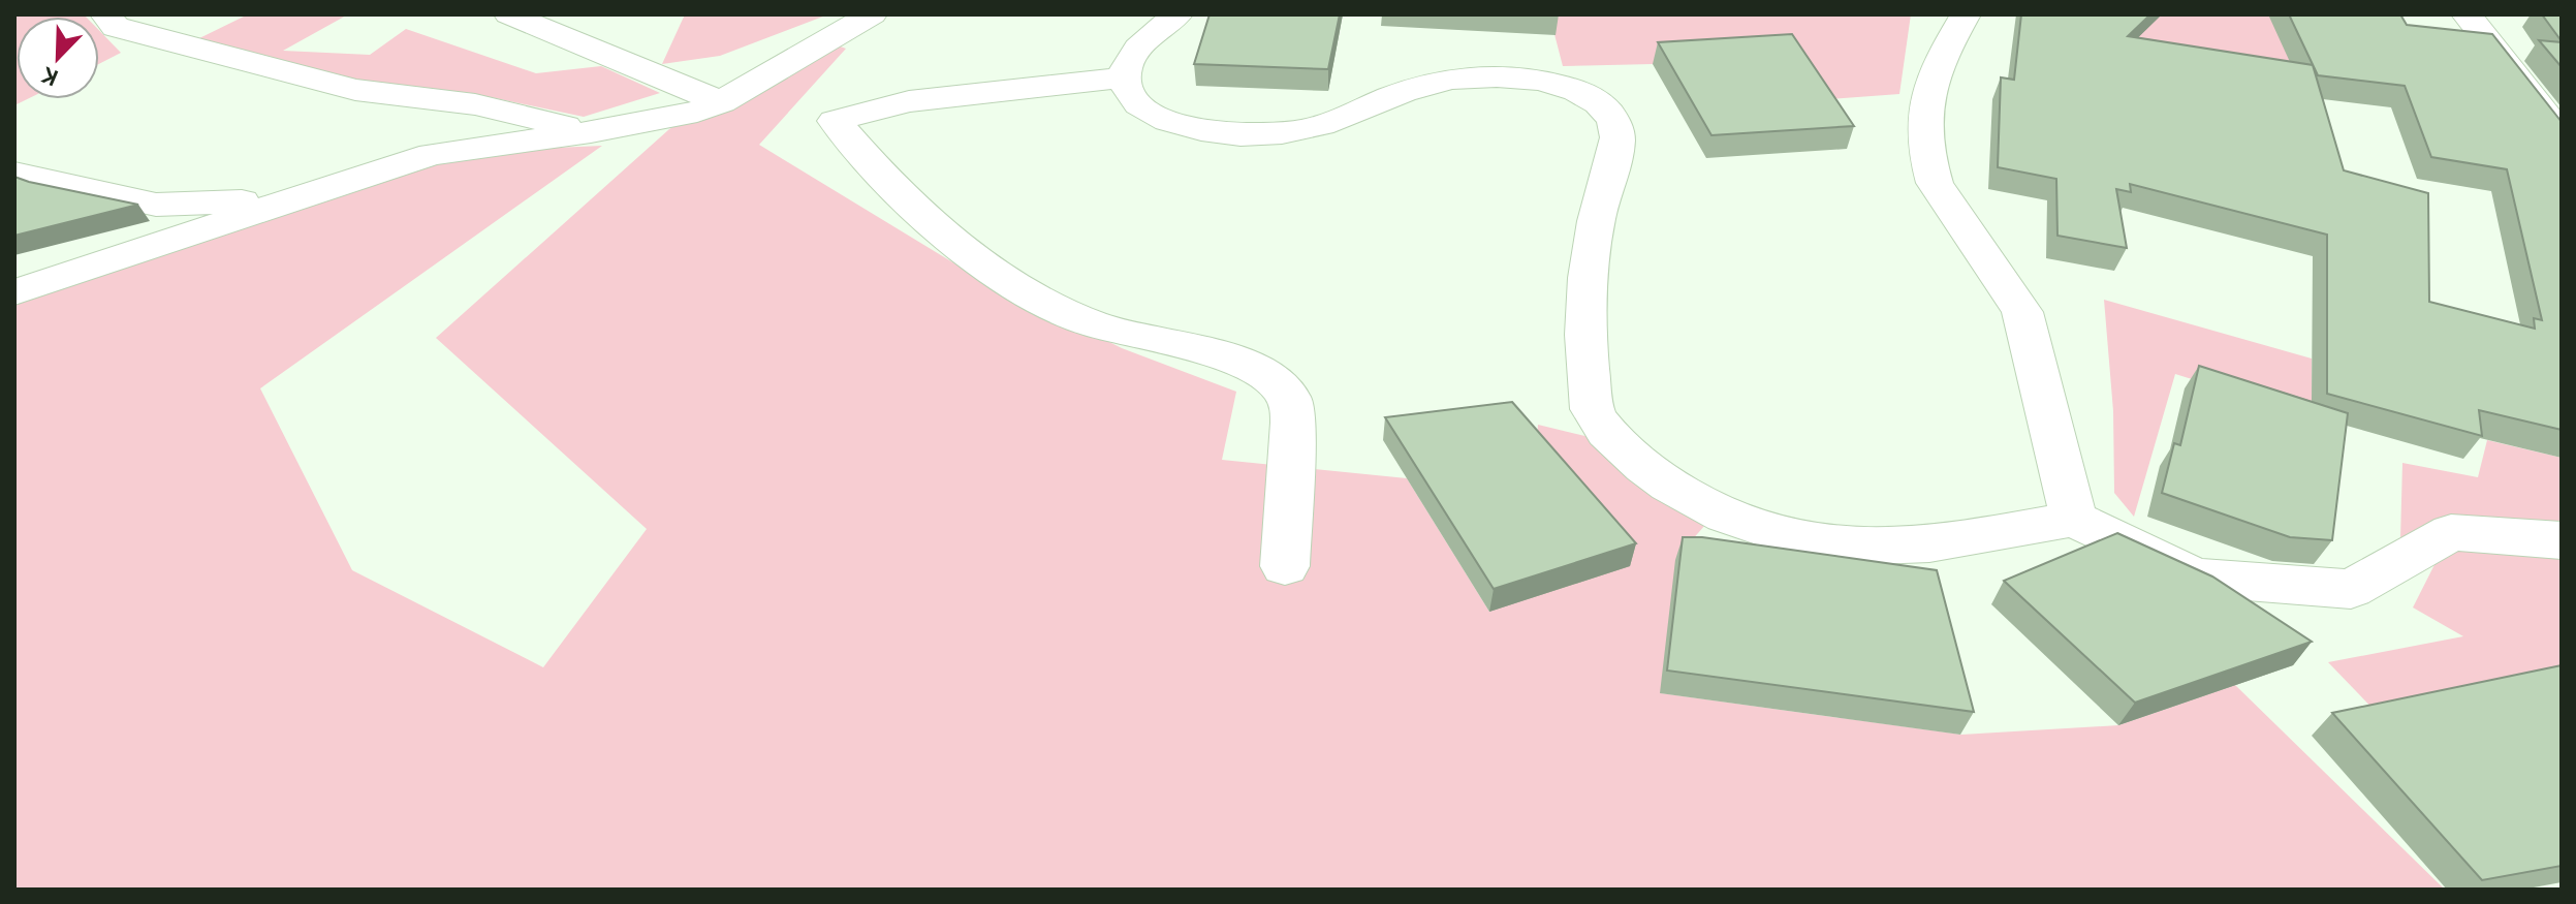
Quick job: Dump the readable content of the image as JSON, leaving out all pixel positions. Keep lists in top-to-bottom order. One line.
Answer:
{"north":"bottom left"}
